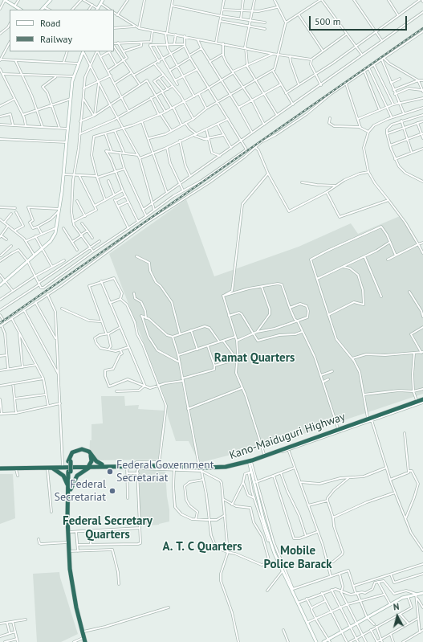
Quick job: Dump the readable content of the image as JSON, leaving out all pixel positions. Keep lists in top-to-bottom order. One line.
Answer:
{"streets":{"highway":["Kano-Maiduguri Highway"]},"districts":["Ramat Quarters","Federal Secretary Quarters","A. T. C Quarters","Mobile Police Barack"],"places":["Federal Government Secretariat","Federal Secretariat"],"legend":["Road","Railway"],"scale_bar":"500 m","north":"top"}
